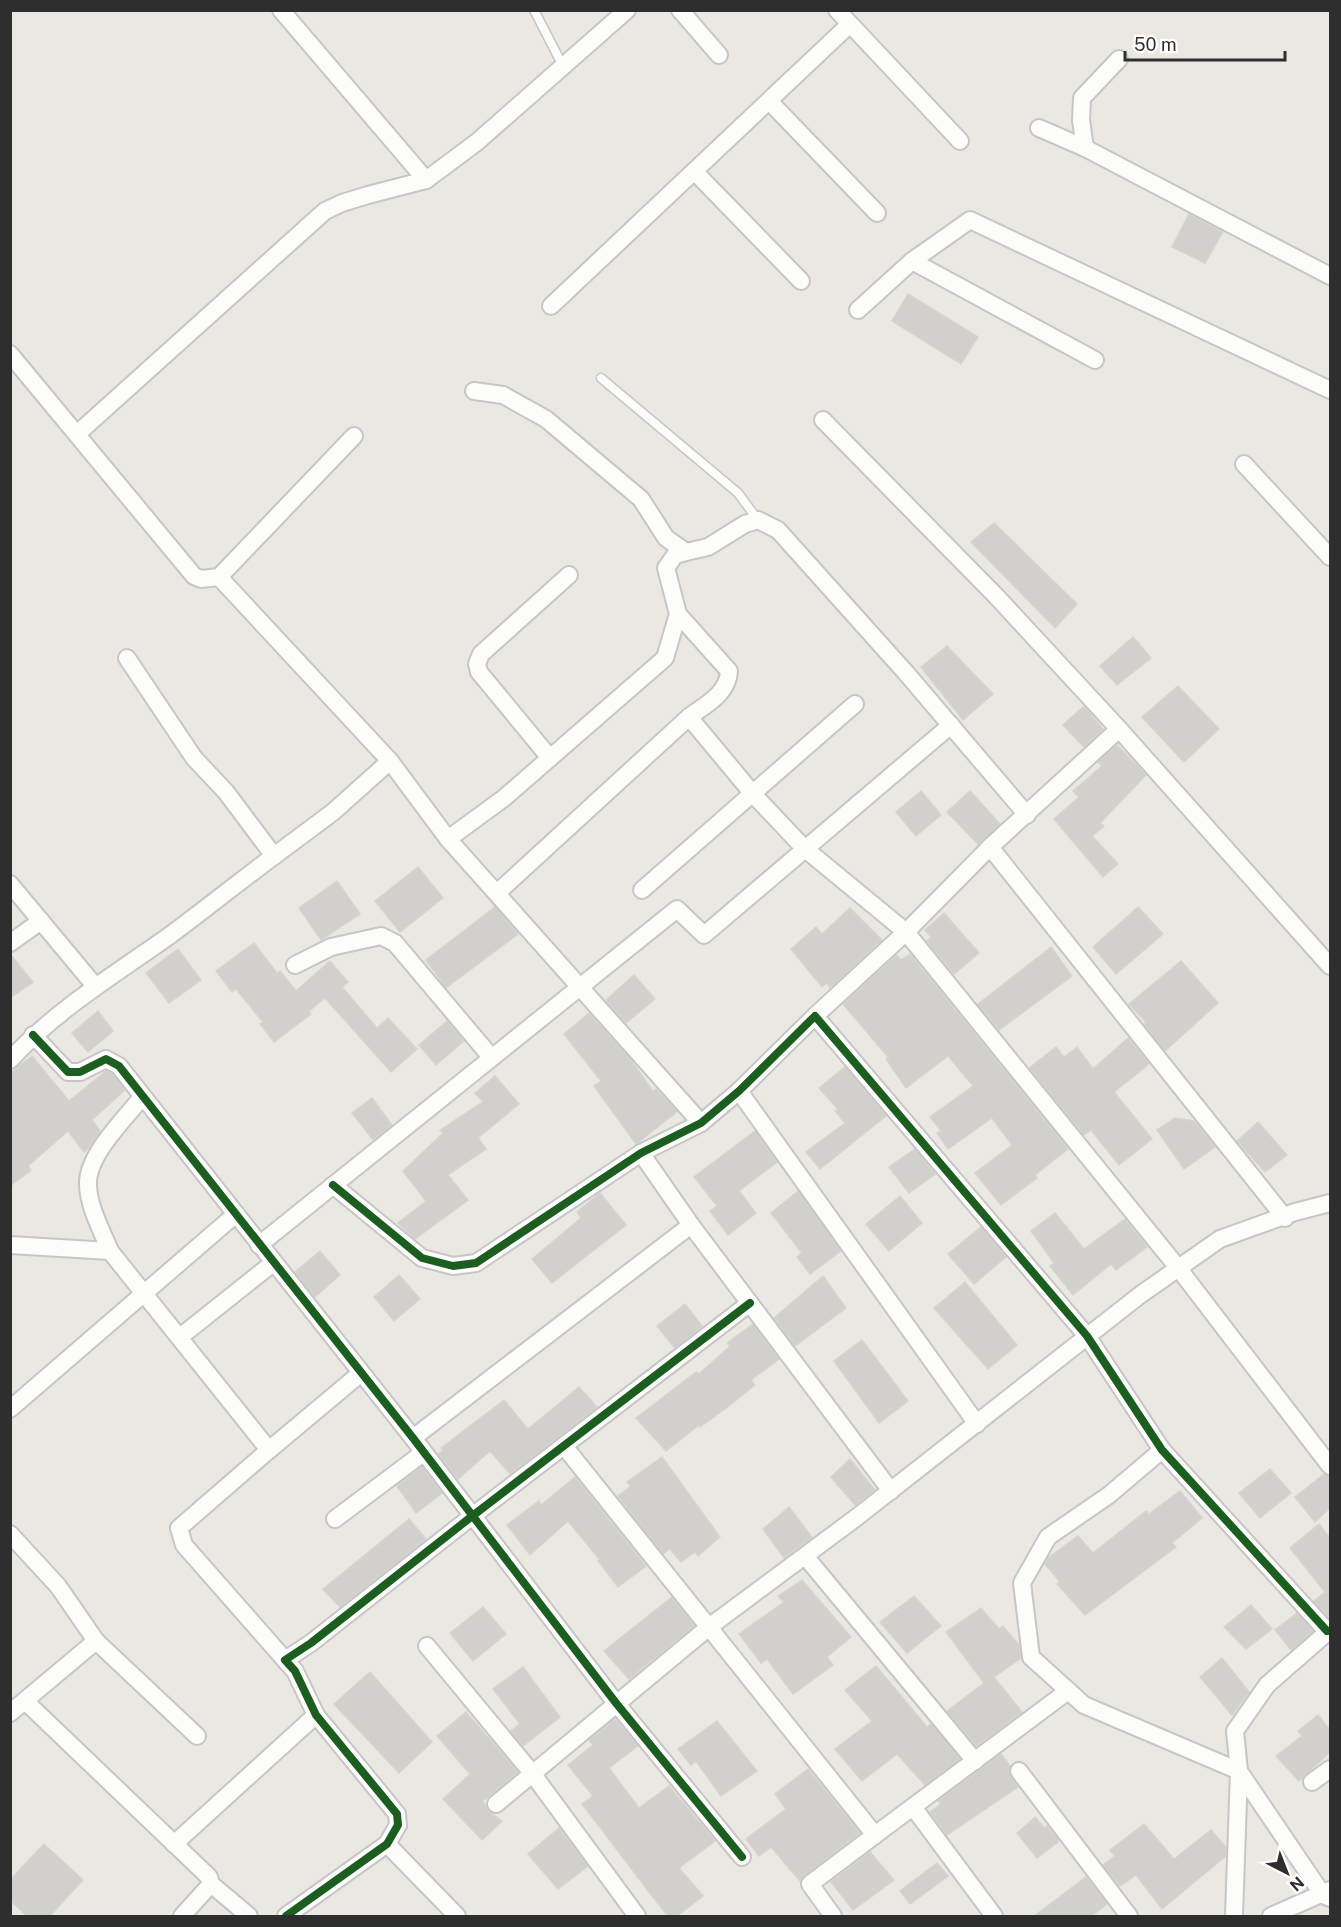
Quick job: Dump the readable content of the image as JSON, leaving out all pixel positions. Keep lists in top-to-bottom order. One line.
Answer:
{"scale_bar":"50 m","north":"bottom right"}
